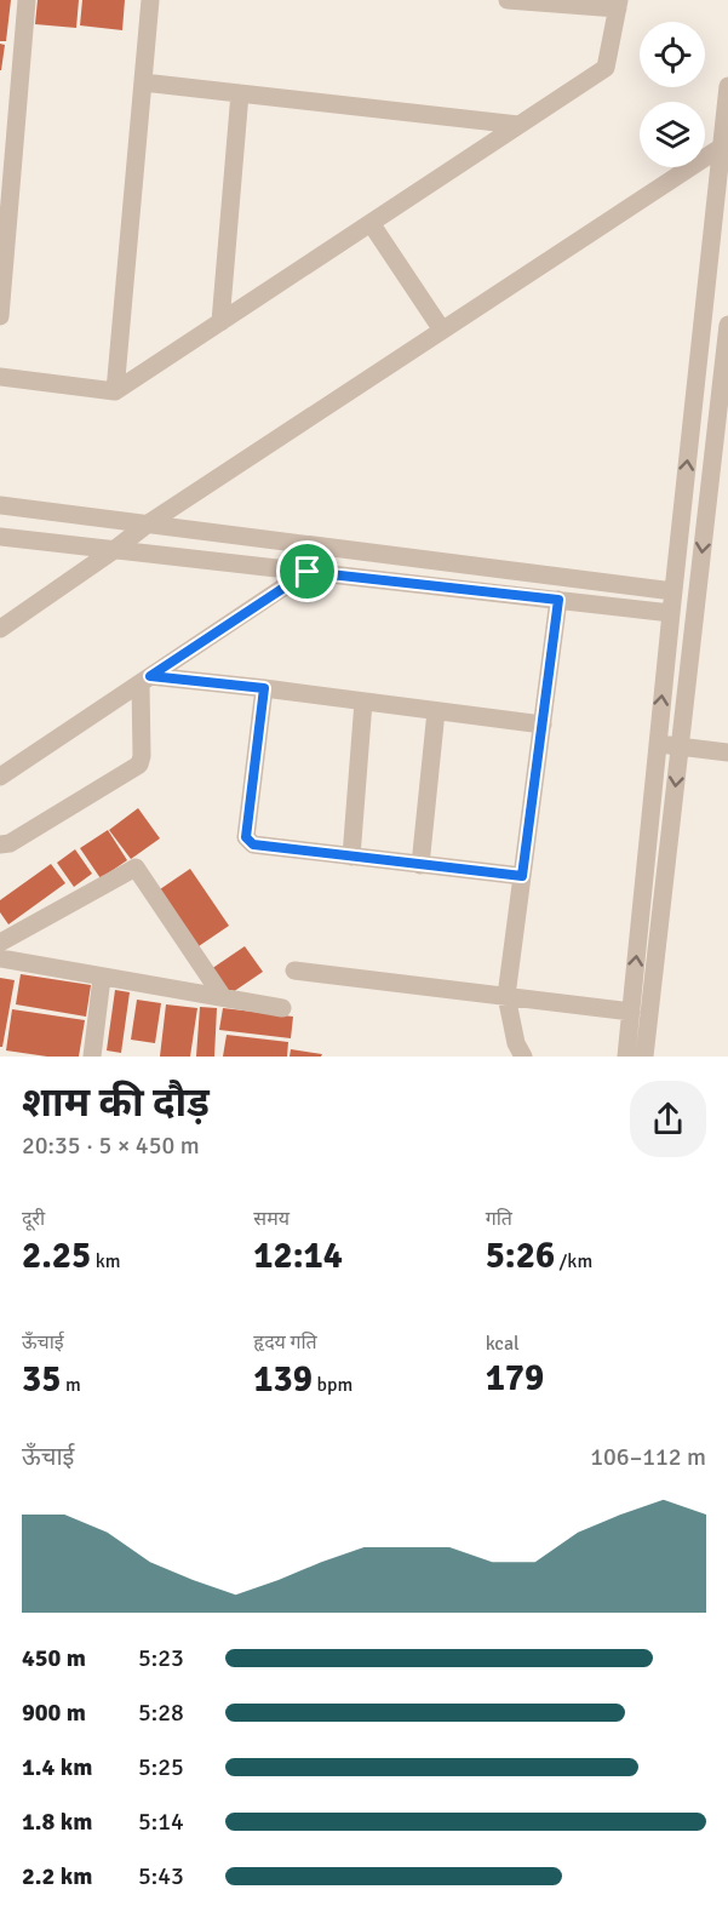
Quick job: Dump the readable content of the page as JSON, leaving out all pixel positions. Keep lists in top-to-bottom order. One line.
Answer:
{"page":{"heading":["शाम की दौड़","20:35 · 5 × 450 m"],"stats":[["दूरी","2.25 km"],["समय","12:14"],["गति","5:26 /km"],["ऊँचाई","35 m"],["हृदय गति","139 bpm"],["kcal","179"]],"chart":["ऊँचाई","106–112 m"],"list":[{"name":"450 m","note":"5:23"},{"name":"900 m","note":"5:28"},{"name":"1.4 km","note":"5:25"},{"name":"1.8 km","note":"5:14"},{"name":"2.2 km","note":"5:43"}]}}
